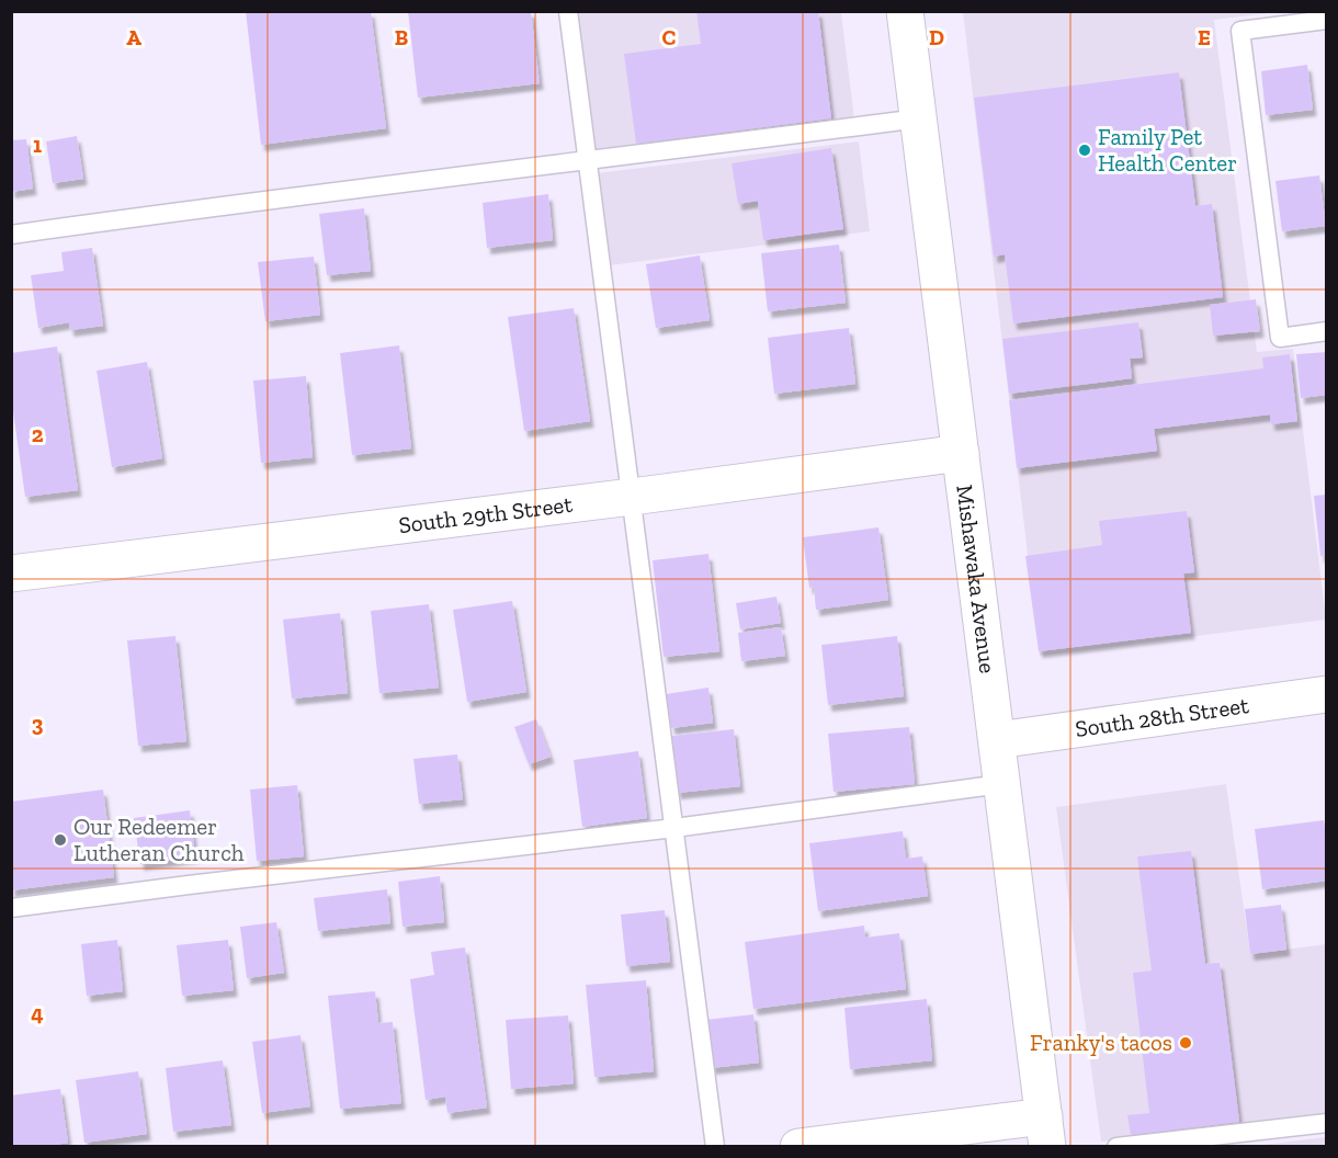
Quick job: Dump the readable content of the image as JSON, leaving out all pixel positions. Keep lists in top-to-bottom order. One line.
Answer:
{"streets":{"street":["South 29th Street","Mishawaka Avenue","South 28th Street"]},"crossings":[["South 29th Street","Mishawaka Avenue"],["Mishawaka Avenue","South 28th Street"]],"places":["Family Pet Health Center","Our Redeemer Lutheran Church","Franky's tacos"],"grid":{"columns":["A","B","C","D","E"],"rows":["1","2","3","4"]}}
